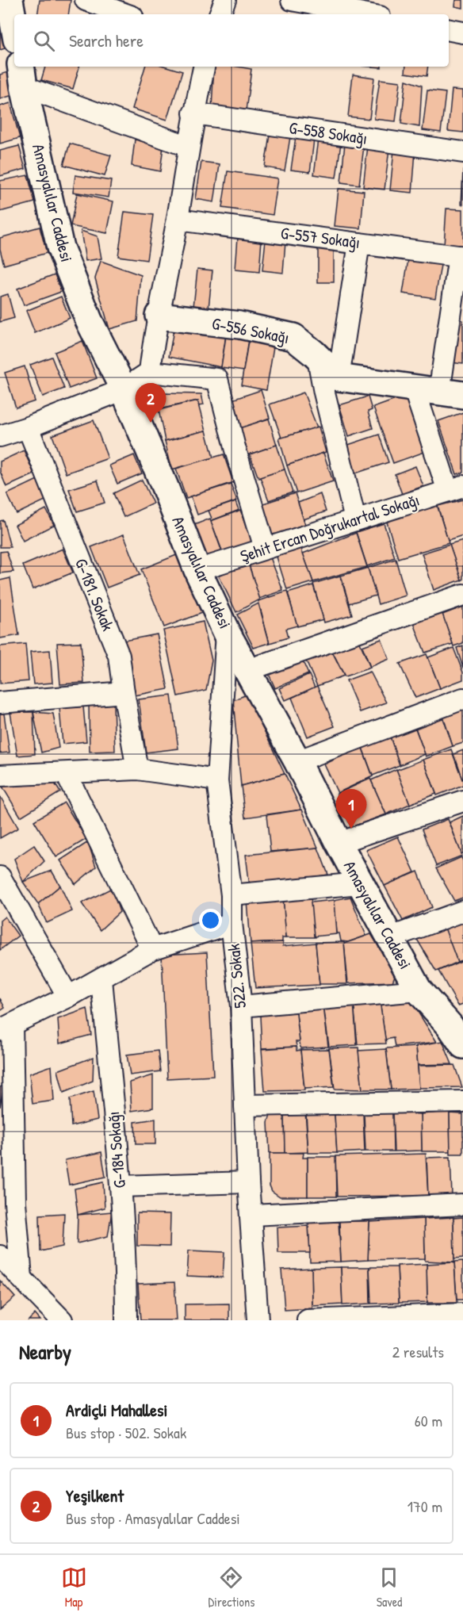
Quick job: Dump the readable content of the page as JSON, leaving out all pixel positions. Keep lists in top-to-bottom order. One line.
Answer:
{"streets":{"main road":["Amasyalılar Caddesi","G-556 Sokağı"],"street":["G-558 Sokağı","G-557 Sokağı","Şehit Ercan Doğrukartal Sokağı","G-181. Sokak","522. Sokak","G-184 Sokağı"]},"crossings":[["Amasyalılar Caddesi","Şehit Ercan Doğrukartal Sokağı"],["Amasyalılar Caddesi","522. Sokak"]],"page":{"search":"Search here","pins":["2","1"],"heading":["Nearby","2 results"],"list":[{"mark":"1","name":"Ardiçli Mahallesi","note":"Bus stop · 502. Sokak","value":"60 m"},{"mark":"2","name":"Yeşilkent","note":"Bus stop · Amasyalılar Caddesi","value":"170 m"}],"nav":["Map","Directions","Saved"]}}
